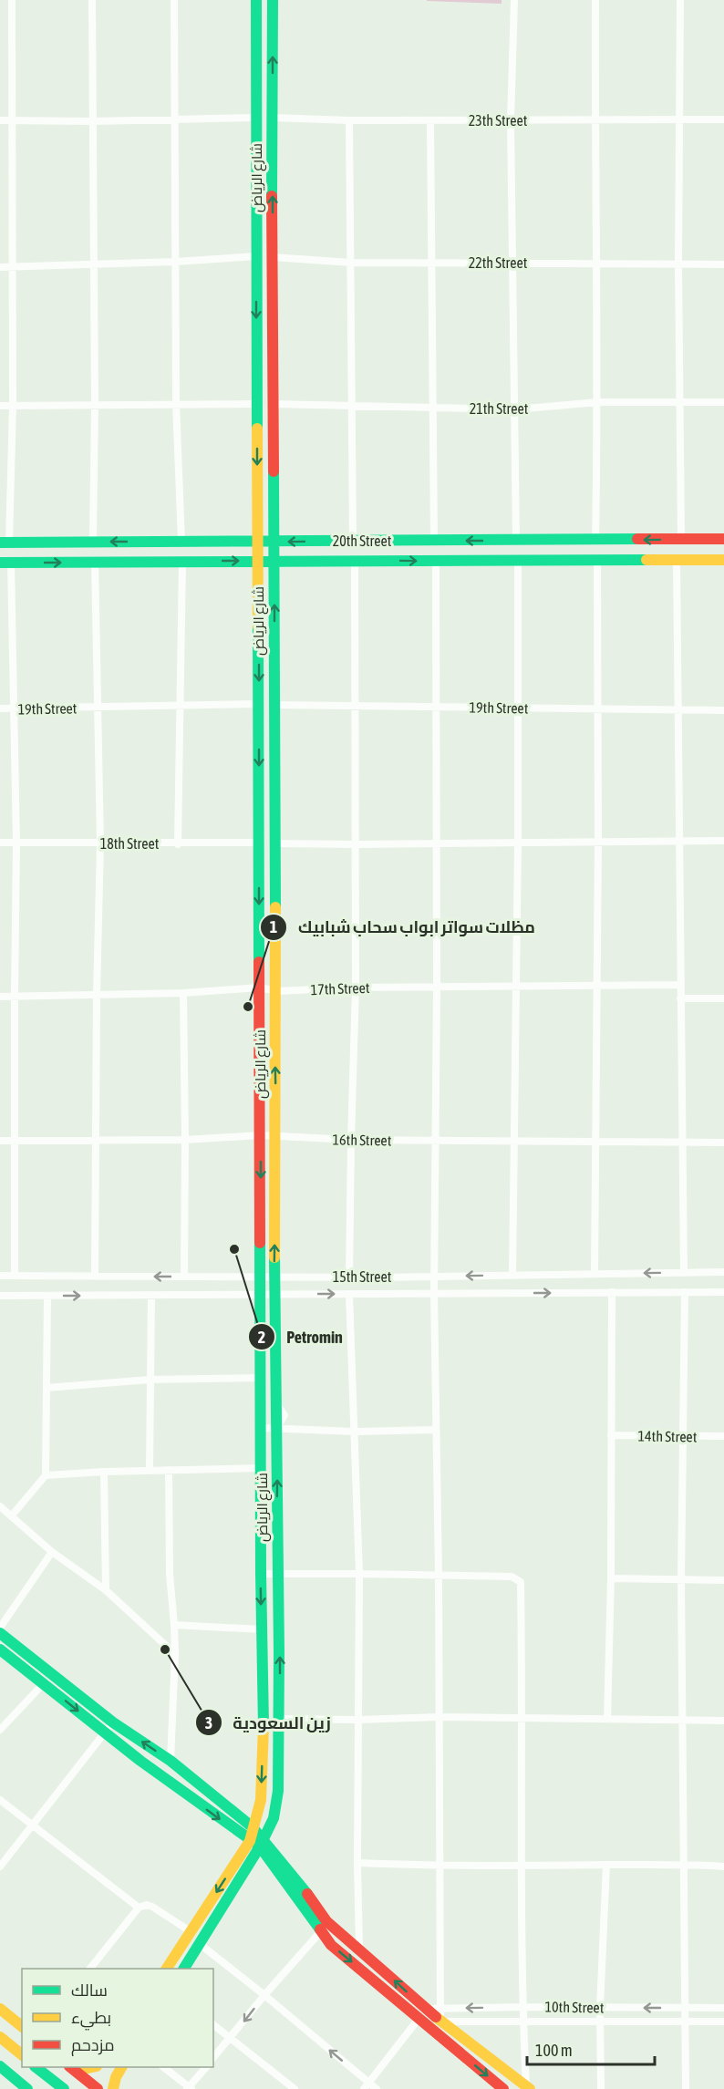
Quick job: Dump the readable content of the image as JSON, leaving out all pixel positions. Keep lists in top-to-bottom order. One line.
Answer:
{"streets":{"main road":["شارع الرياض","20th Street"],"street":["23th Street","22th Street","21th Street","19th Street","18th Street","17th Street","16th Street","15th Street","14th Street","10th Street"]},"crossings":[["23th Street","شارع الرياض"],["شارع الرياض","22th Street"],["شارع الرياض","21th Street"],["شارع الرياض","20th Street"],["شارع الرياض","19th Street"],["شارع الرياض","18th Street"],["شارع الرياض","17th Street"],["شارع الرياض","16th Street"],["شارع الرياض","15th Street"]],"places":["مظلات سواتر ابواب سحاب شبابيك","Petromin","زين السعودية"],"legend":["سالك","بطيء","مزدحم"],"scale_bar":"100 m"}
